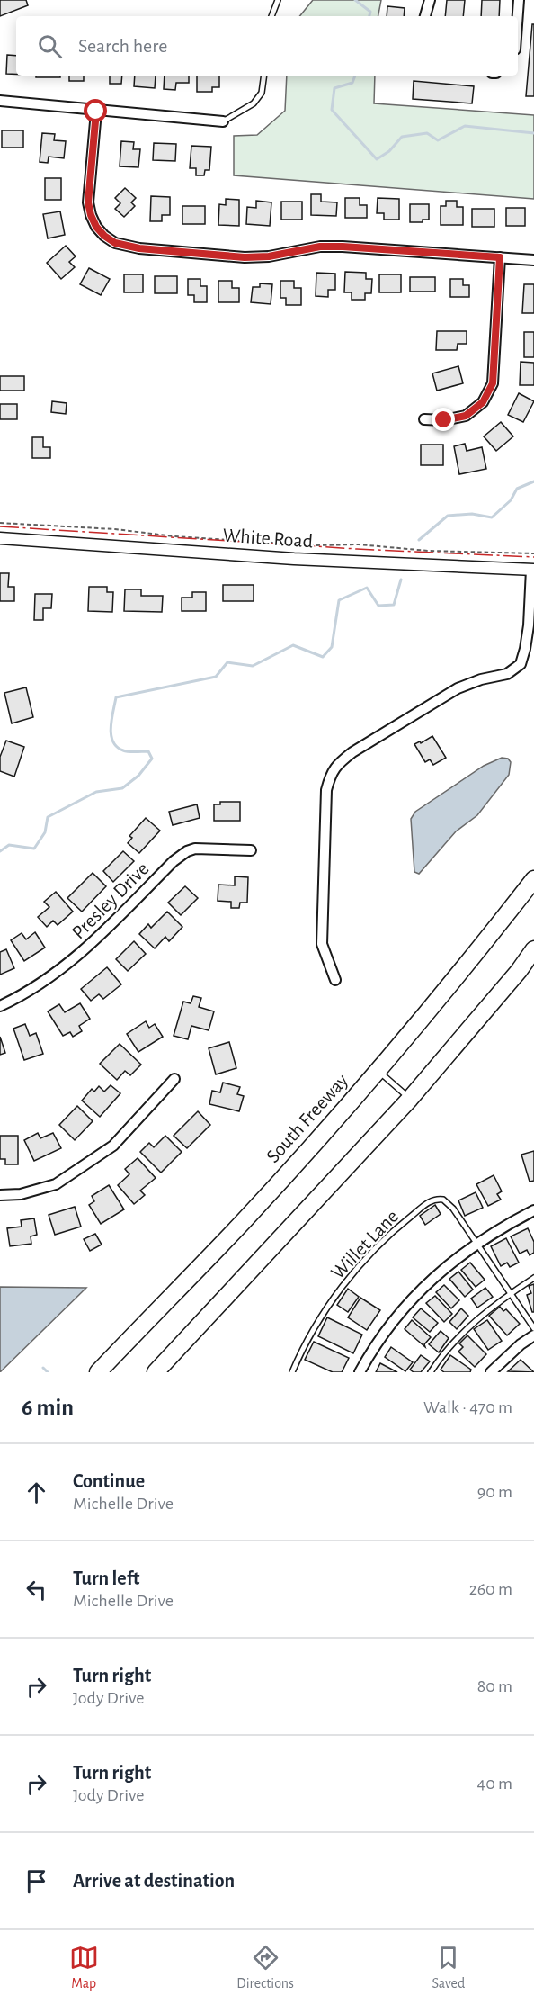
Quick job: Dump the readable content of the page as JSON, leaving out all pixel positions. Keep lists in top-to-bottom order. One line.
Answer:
{"streets":{"highway":["South Freeway"],"street":["White Road","Presley Drive"],"lane":["Willet Lane"]},"page":{"search":"Search here","heading":["6 min","Walk · 470 m"],"list":[["Continue","Michelle Drive","90 m"],["Turn left","Michelle Drive","260 m"],["Turn right","Jody Drive","80 m"],["Turn right","Jody Drive","40 m"],"Arrive at destination"],"nav":["Map","Directions","Saved"]}}
